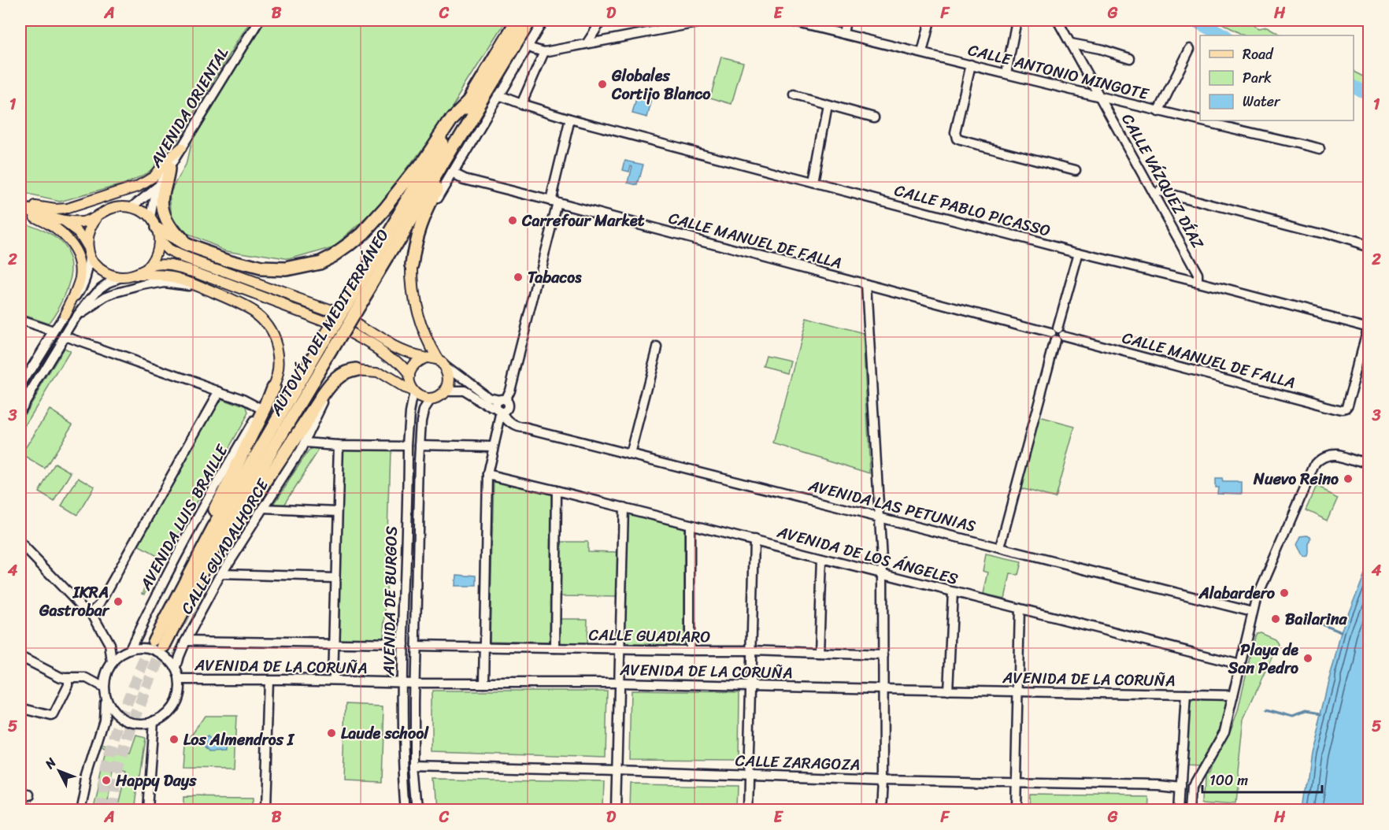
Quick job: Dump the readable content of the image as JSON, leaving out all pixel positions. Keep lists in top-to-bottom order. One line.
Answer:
{"streets":{"highway":["AUTOVÍA DEL MEDITERRÁNEO"],"street":["CALLE ANTONIO MINGOTE","AVENIDA ORIENTAL","CALLE VÁZQUEZ DÍAZ","CALLE PABLO PICASSO","CALLE MANUEL DE FALLA","AVENIDA LAS PETUNIAS","AVENIDA LUIS BRAILLE","CALLE GUADALHORCE","AVENIDA DE LOS ÁNGELES","AVENIDA DE BURGOS","CALLE GUADIARO","AVENIDA DE LA CORUÑA","CALLE ZARAGOZA"]},"crossings":[["CALLE ANTONIO MINGOTE","CALLE VÁZQUEZ DÍAZ"],["CALLE VÁZQUEZ DÍAZ","CALLE PABLO PICASSO"],["CALLE PABLO PICASSO","CALLE MANUEL DE FALLA"],["AVENIDA LAS PETUNIAS","AVENIDA DE BURGOS"],["AVENIDA LUIS BRAILLE","CALLE GUADALHORCE"],["AVENIDA LUIS BRAILLE","AVENIDA DE LA CORUÑA"],["CALLE GUADALHORCE","AVENIDA DE LA CORUÑA"],["AVENIDA DE BURGOS","CALLE GUADIARO"],["AVENIDA DE BURGOS","AVENIDA DE LA CORUÑA"],["AVENIDA DE BURGOS","CALLE ZARAGOZA"]],"places":["Globales Cortijo Blanco","Carrefour Market","Tabacos","Nuevo Reino","Alabardero","IKRA Gastrobar","Bailarina","Playa de San Pedro","Laude school","Los Almendros I","Happy Days"],"legend":["Road","Park","Water"],"scale_bar":"100 m","north":"top left","grid":{"columns":["A","B","C","D","E","F","G","H"],"rows":["1","2","3","4","5"]}}
